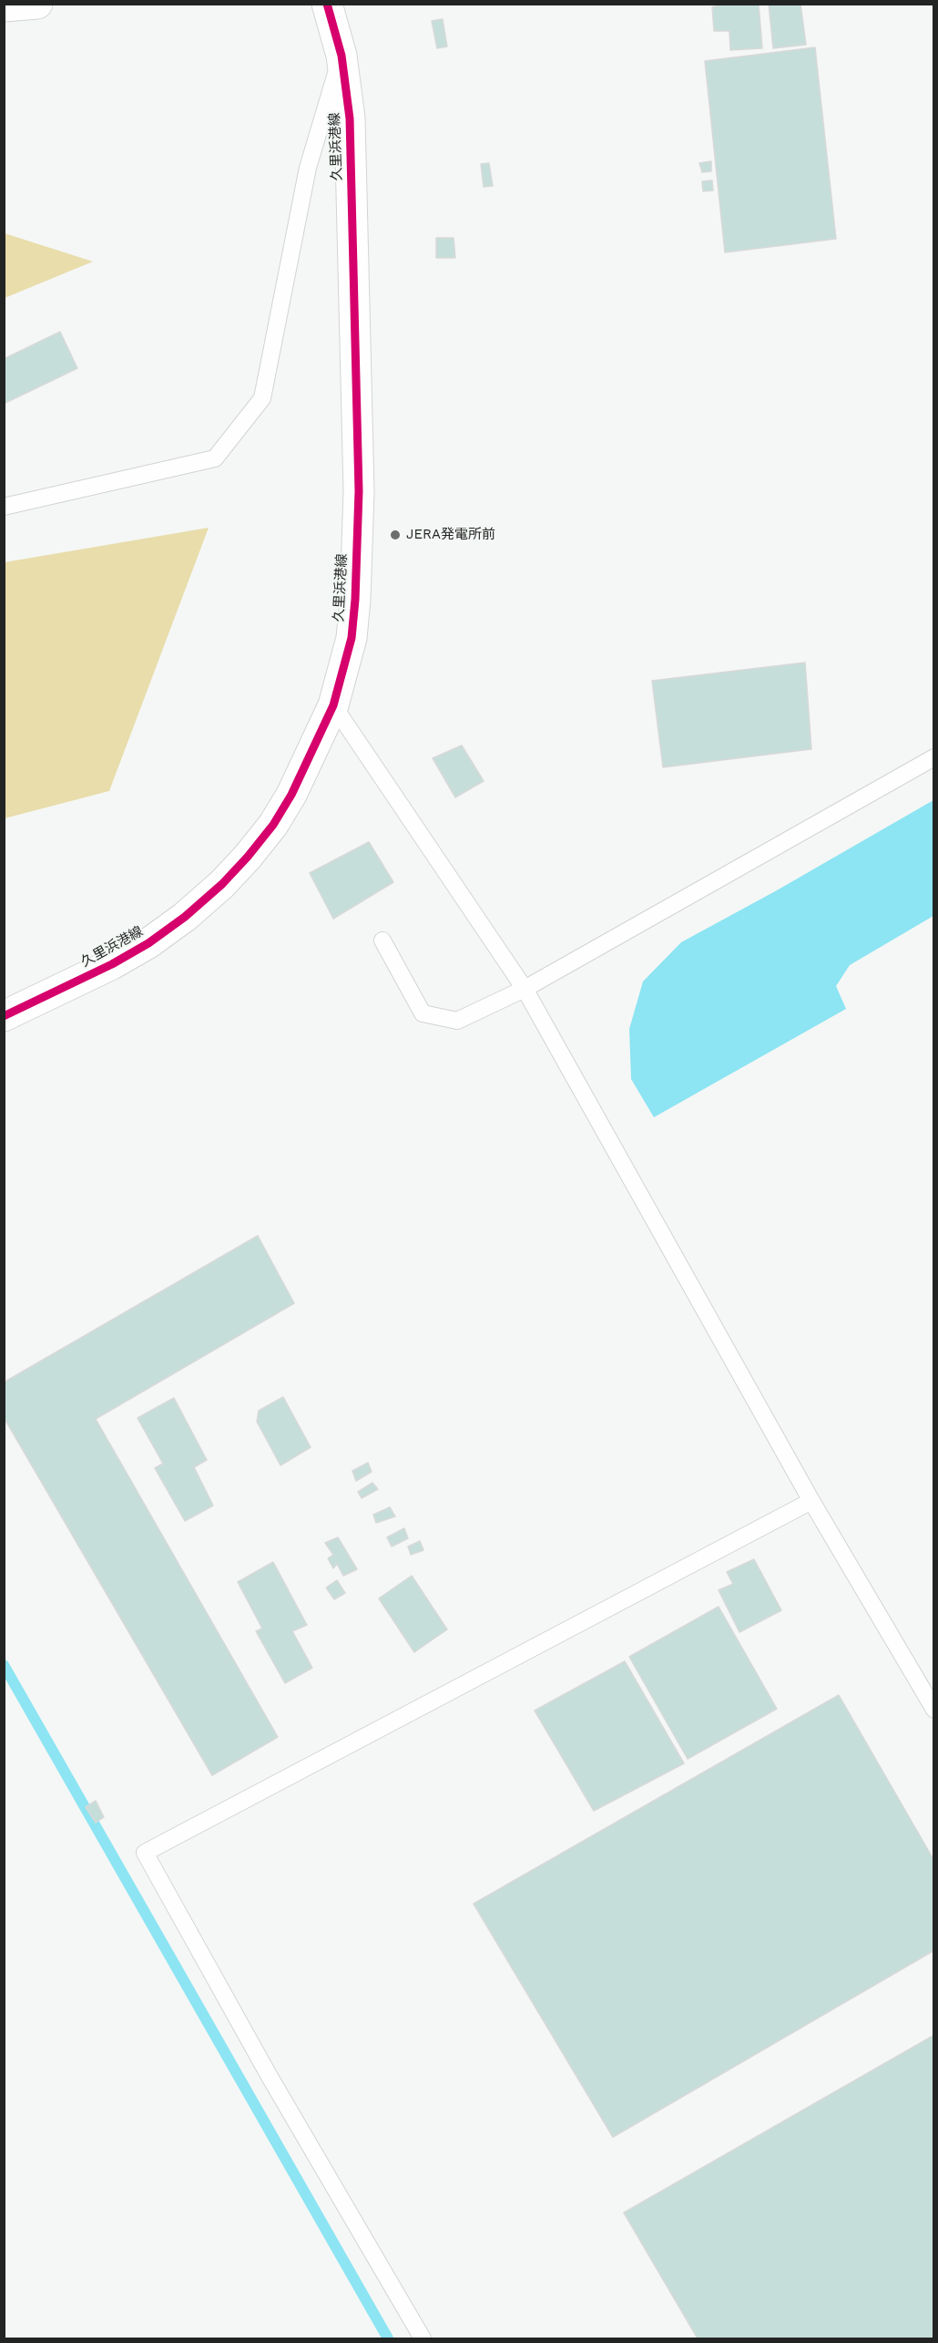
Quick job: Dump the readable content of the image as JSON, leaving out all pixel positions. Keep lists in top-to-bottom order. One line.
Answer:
{"streets":{"main road":["久里浜港線"]},"places":["JERA発電所前"]}
